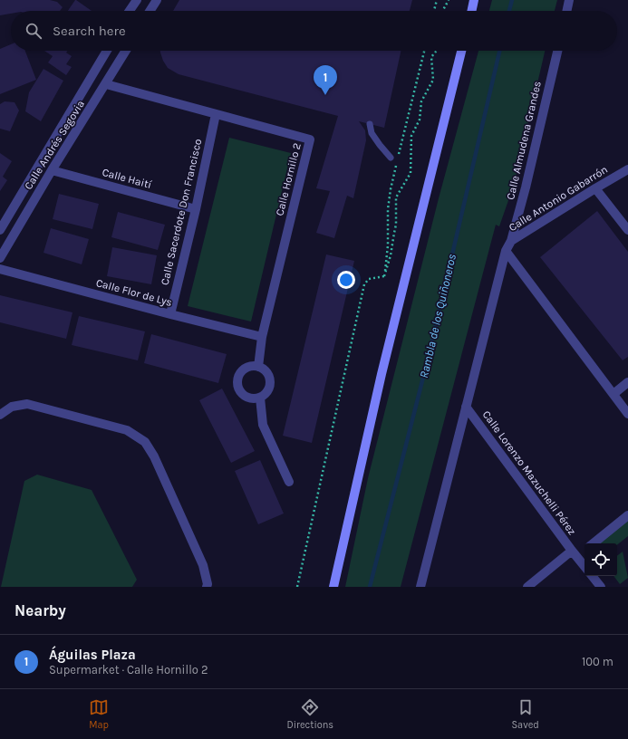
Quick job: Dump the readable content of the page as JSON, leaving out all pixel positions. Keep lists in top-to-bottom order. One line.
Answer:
{"streets":{"street":["Calle Almudena Grandes","Calle Andrés Segovia","Calle Haití","Calle Hornillo 2","Calle Antonio Gabarrón","Calle Sacerdote Don Francisco","Calle Flor de Lys","Calle Lorenzo Mazuchelli Pérez"]},"crossings":[["Calle Almudena Grandes","Calle Antonio Gabarrón"],["Calle Andrés Segovia","Calle Haití"],["Calle Andrés Segovia","Calle Hornillo 2"],["Calle Haití","Calle Sacerdote Don Francisco"],["Calle Hornillo 2","Calle Sacerdote Don Francisco"],["Calle Hornillo 2","Calle Flor de Lys"],["Calle Antonio Gabarrón","Calle Lorenzo Mazuchelli Pérez"],["Calle Sacerdote Don Francisco","Calle Flor de Lys"]],"water":["Rambla de los Quiñoneros"],"page":{"search":"Search here","pins":"1","heading":"Nearby","list":[{"mark":"1","name":"Águilas Plaza","note":"Supermarket · Calle Hornillo 2","value":"100 m"}],"nav":["Map","Directions","Saved"]}}
